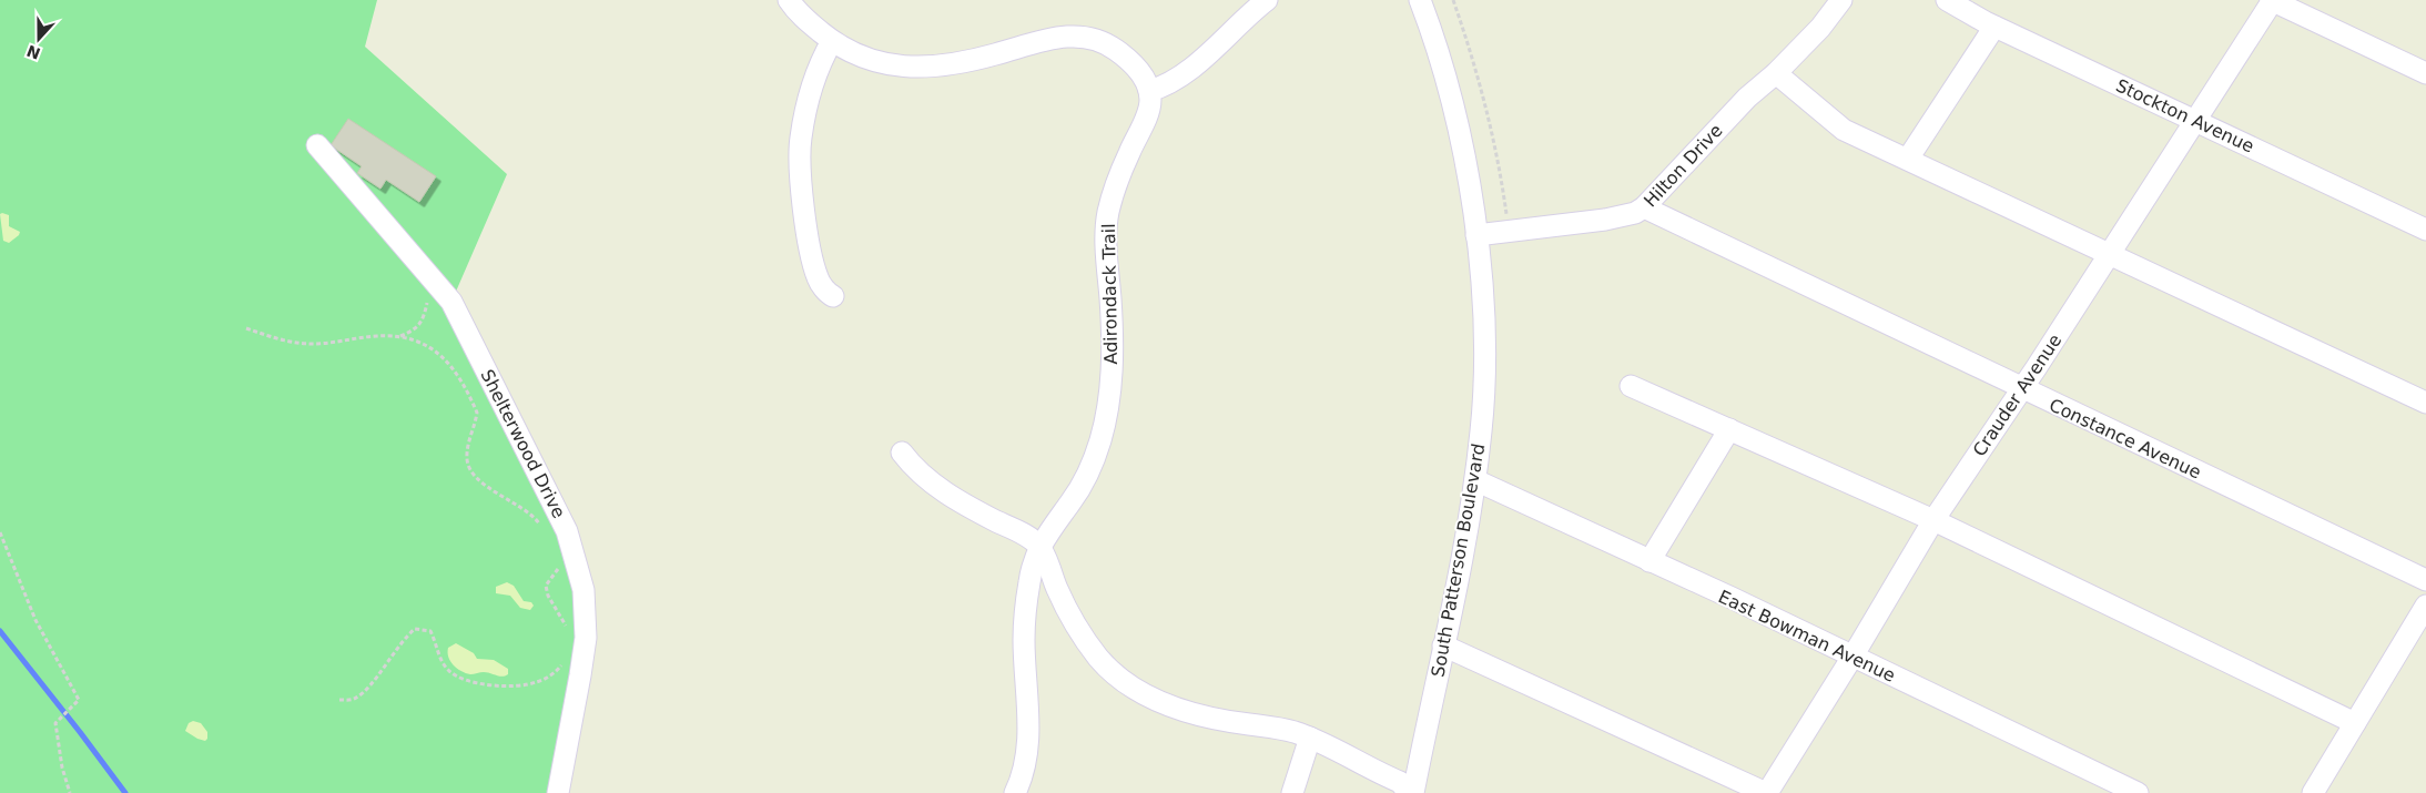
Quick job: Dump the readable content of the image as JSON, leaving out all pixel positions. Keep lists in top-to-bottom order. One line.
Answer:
{"streets":{"street":["Stockton Avenue","Hilton Drive","Adirondack Trail","Crauder Avenue","Constance Avenue","Shelterwood Drive","South Patterson Boulevard","East Bowman Avenue"]},"crossings":[["Stockton Avenue","Crauder Avenue"],["Hilton Drive","Constance Avenue"],["Hilton Drive","South Patterson Boulevard"],["Crauder Avenue","Constance Avenue"],["Crauder Avenue","East Bowman Avenue"],["South Patterson Boulevard","East Bowman Avenue"]],"north":"bottom"}
